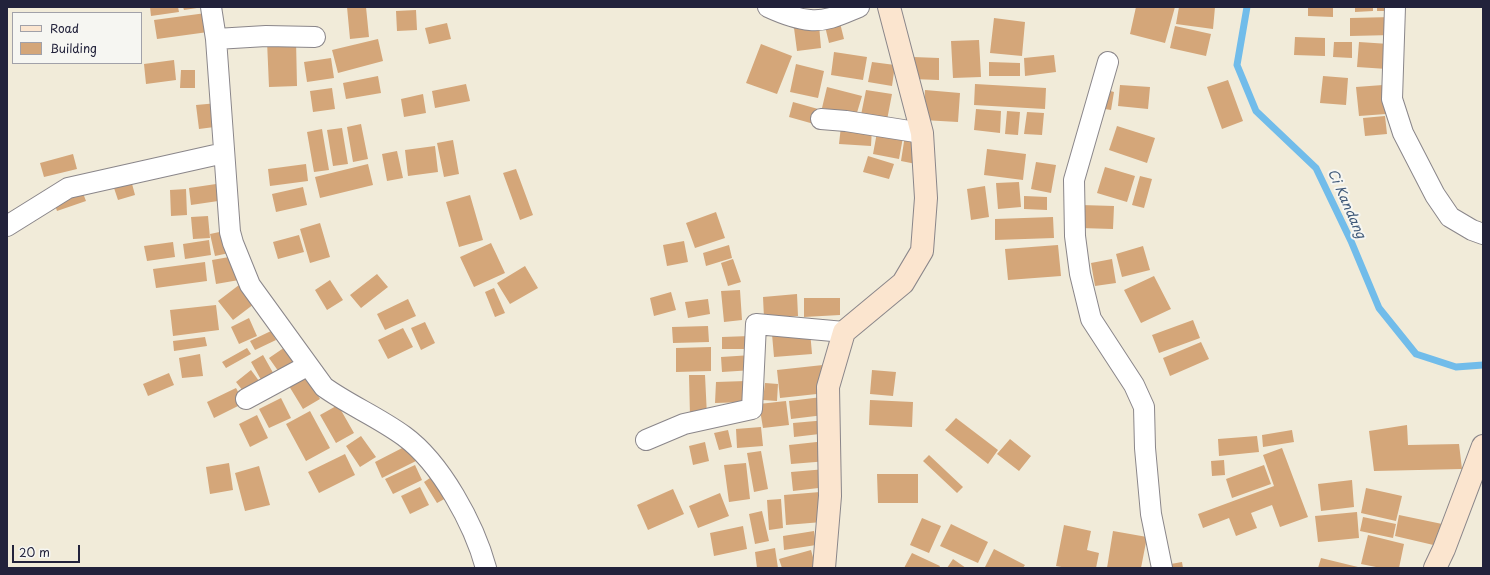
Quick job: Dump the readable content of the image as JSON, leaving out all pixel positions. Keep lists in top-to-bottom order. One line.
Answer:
{"water":["Ci Kandang"],"legend":["Road","Building"],"scale_bar":"20 m"}
